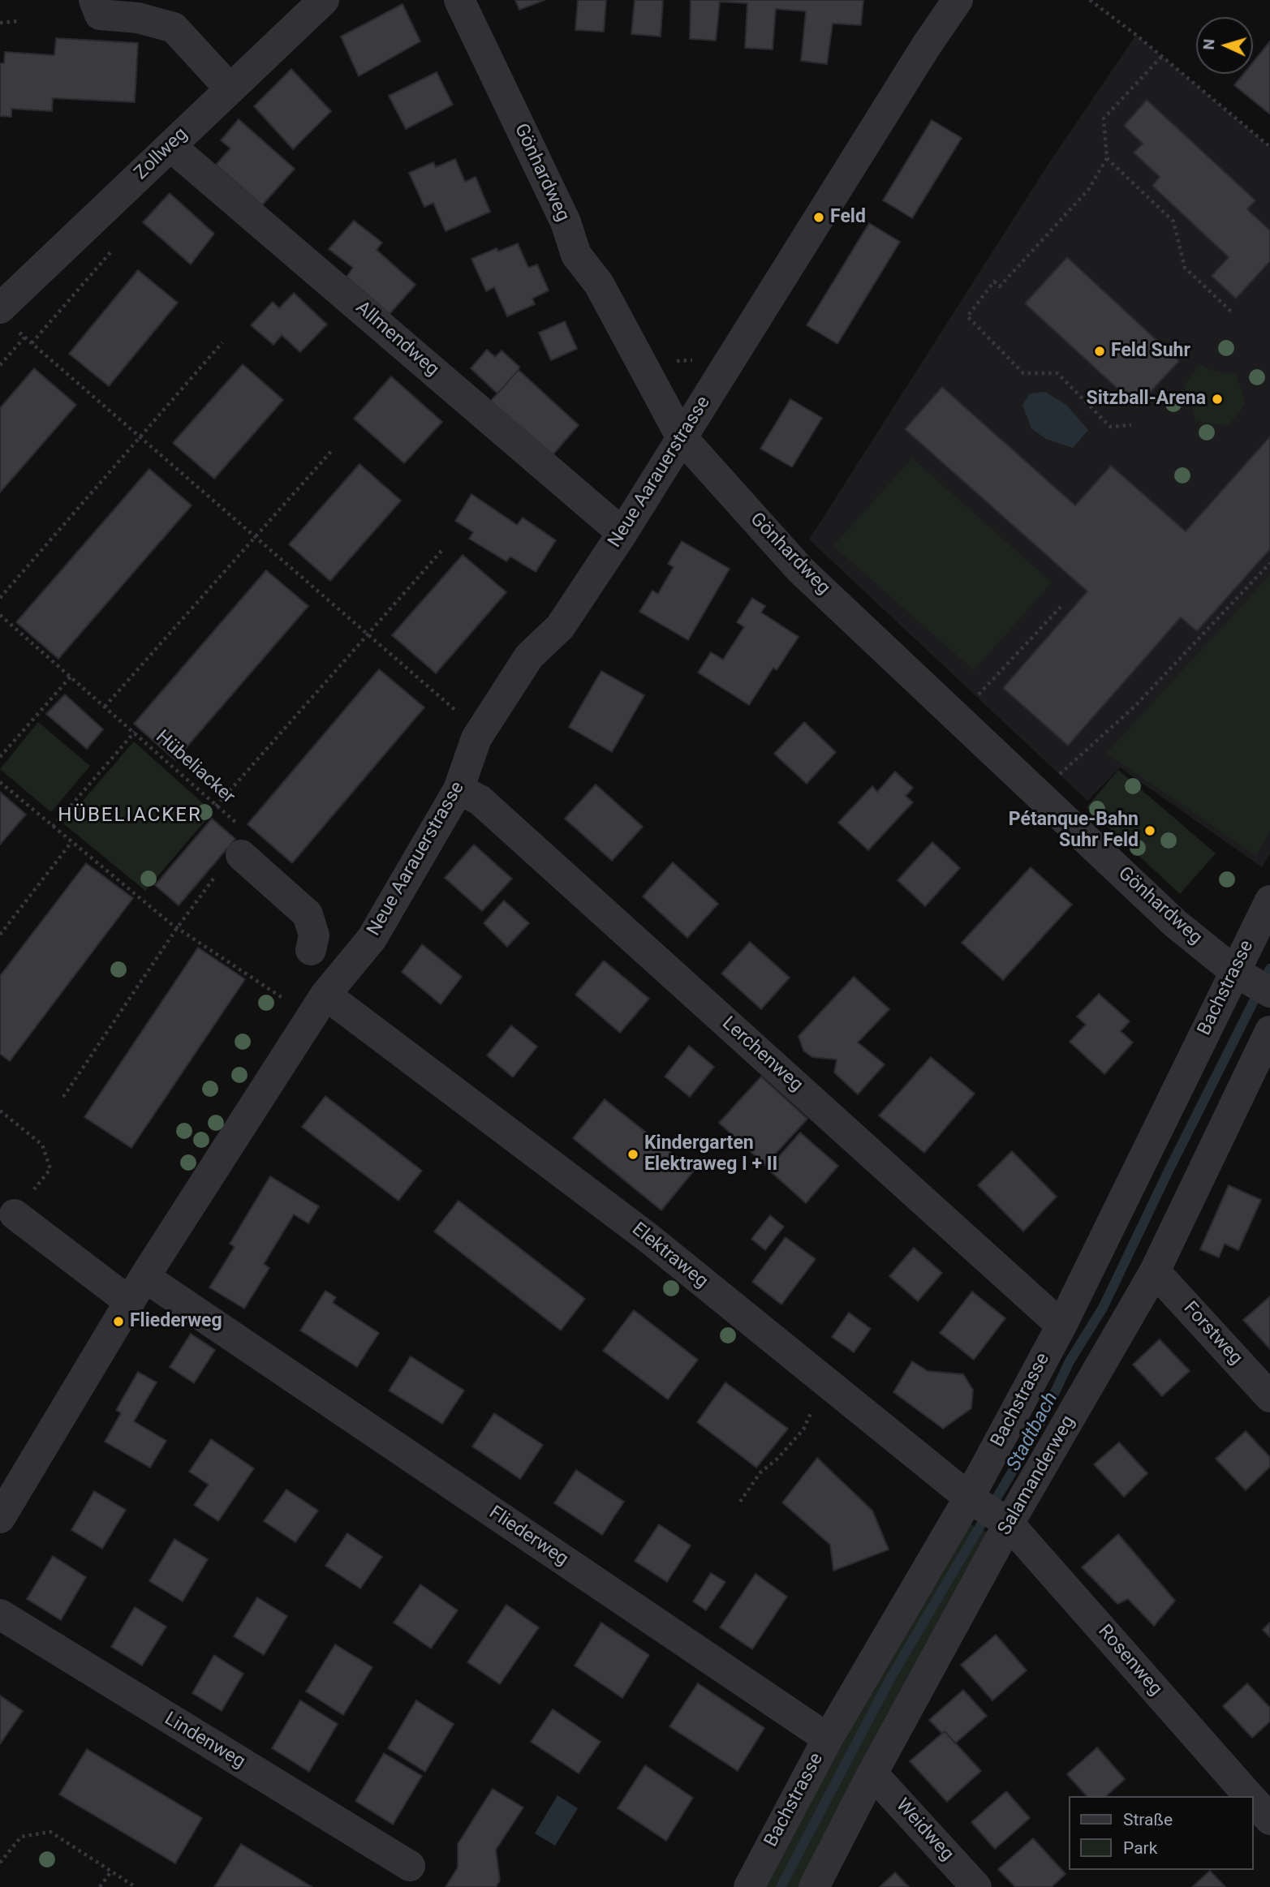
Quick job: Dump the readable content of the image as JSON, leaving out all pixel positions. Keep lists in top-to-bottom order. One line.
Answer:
{"streets":{"street":["Zollweg","Gönhardweg","Allmendweg","Neue Aarauerstrasse","Bachstrasse","Lerchenweg","Elektraweg","Forstweg","Salamanderweg","Fliederweg","Rosenweg","Lindenweg","Weidweg"],"path":["Hübeliacker"]},"crossings":[["Zollweg","Allmendweg"],["Gönhardweg","Neue Aarauerstrasse"],["Gönhardweg","Bachstrasse"],["Allmendweg","Neue Aarauerstrasse"],["Neue Aarauerstrasse","Lerchenweg"],["Neue Aarauerstrasse","Elektraweg"],["Neue Aarauerstrasse","Fliederweg"],["Bachstrasse","Lerchenweg"],["Bachstrasse","Elektraweg"],["Bachstrasse","Fliederweg"],["Elektraweg","Salamanderweg"],["Elektraweg","Rosenweg"],["Forstweg","Salamanderweg"],["Salamanderweg","Rosenweg"],["Salamanderweg","Weidweg"]],"districts":["HÜBELIACKER"],"water":["Stadtbach"],"places":["Feld","Feld Suhr","Sitzball-Arena","Pétanque-Bahn Suhr Feld","Kindergarten Elektraweg I + II","Fliederweg"],"legend":["Straße","Park"],"north":"left"}
